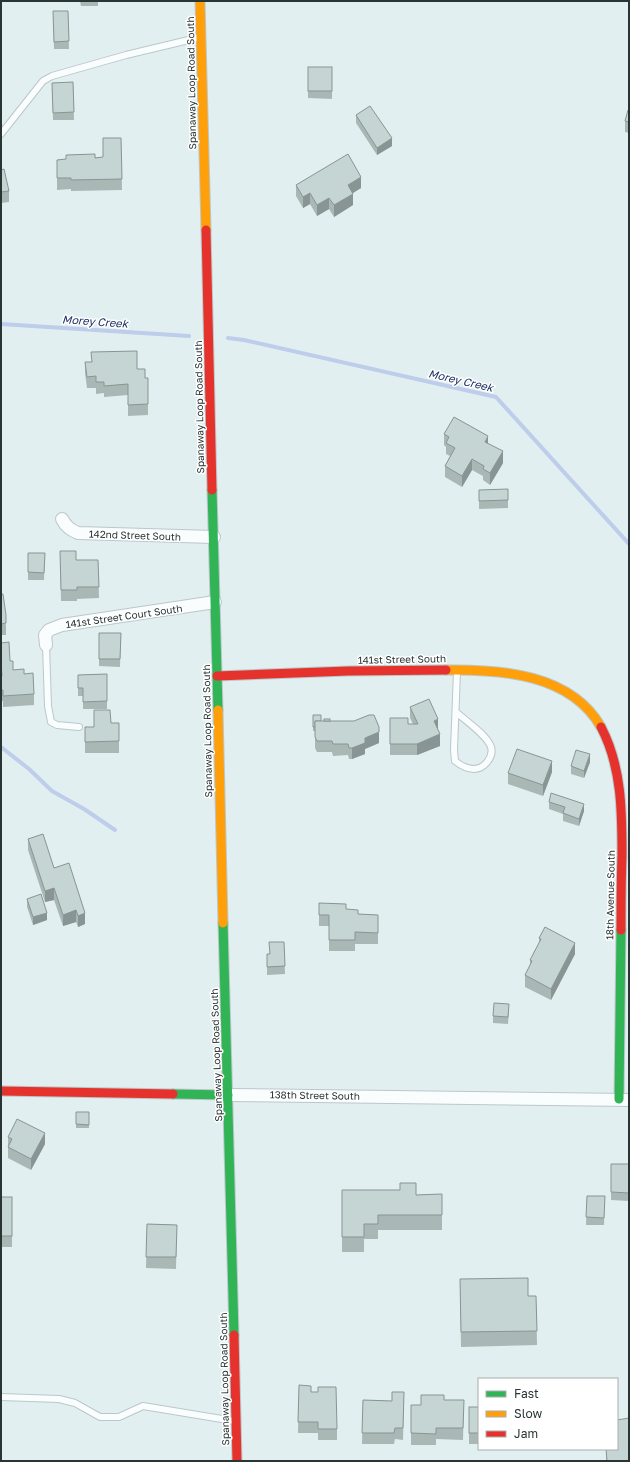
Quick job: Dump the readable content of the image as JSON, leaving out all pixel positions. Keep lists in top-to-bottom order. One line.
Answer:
{"streets":{"main road":["Spanaway Loop Road South","141st Street South","18th Avenue South","138th Street South"],"street":["142nd Street South","141st Street Court South"]},"crossings":[["Spanaway Loop Road South","142nd Street South"],["Spanaway Loop Road South","141st Street Court South"],["Spanaway Loop Road South","141st Street South"],["Spanaway Loop Road South","138th Street South"],["141st Street South","18th Avenue South"],["18th Avenue South","138th Street South"]],"water":["Morey Creek"],"legend":["Fast","Slow","Jam"]}
